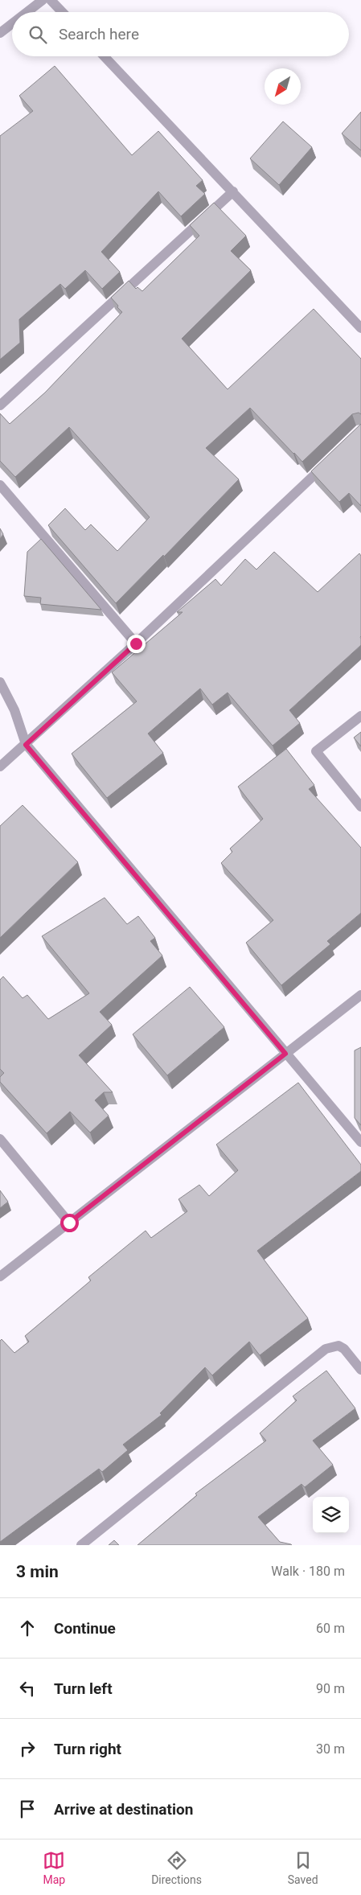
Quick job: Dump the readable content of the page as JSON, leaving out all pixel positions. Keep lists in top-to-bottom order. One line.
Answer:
{"north":"bottom left","page":{"search":"Search here","heading":["3 min","Walk · 180 m"],"list":[["Continue","60 m"],["Turn left","90 m"],["Turn right","30 m"],"Arrive at destination"],"nav":["Map","Directions","Saved"]}}
